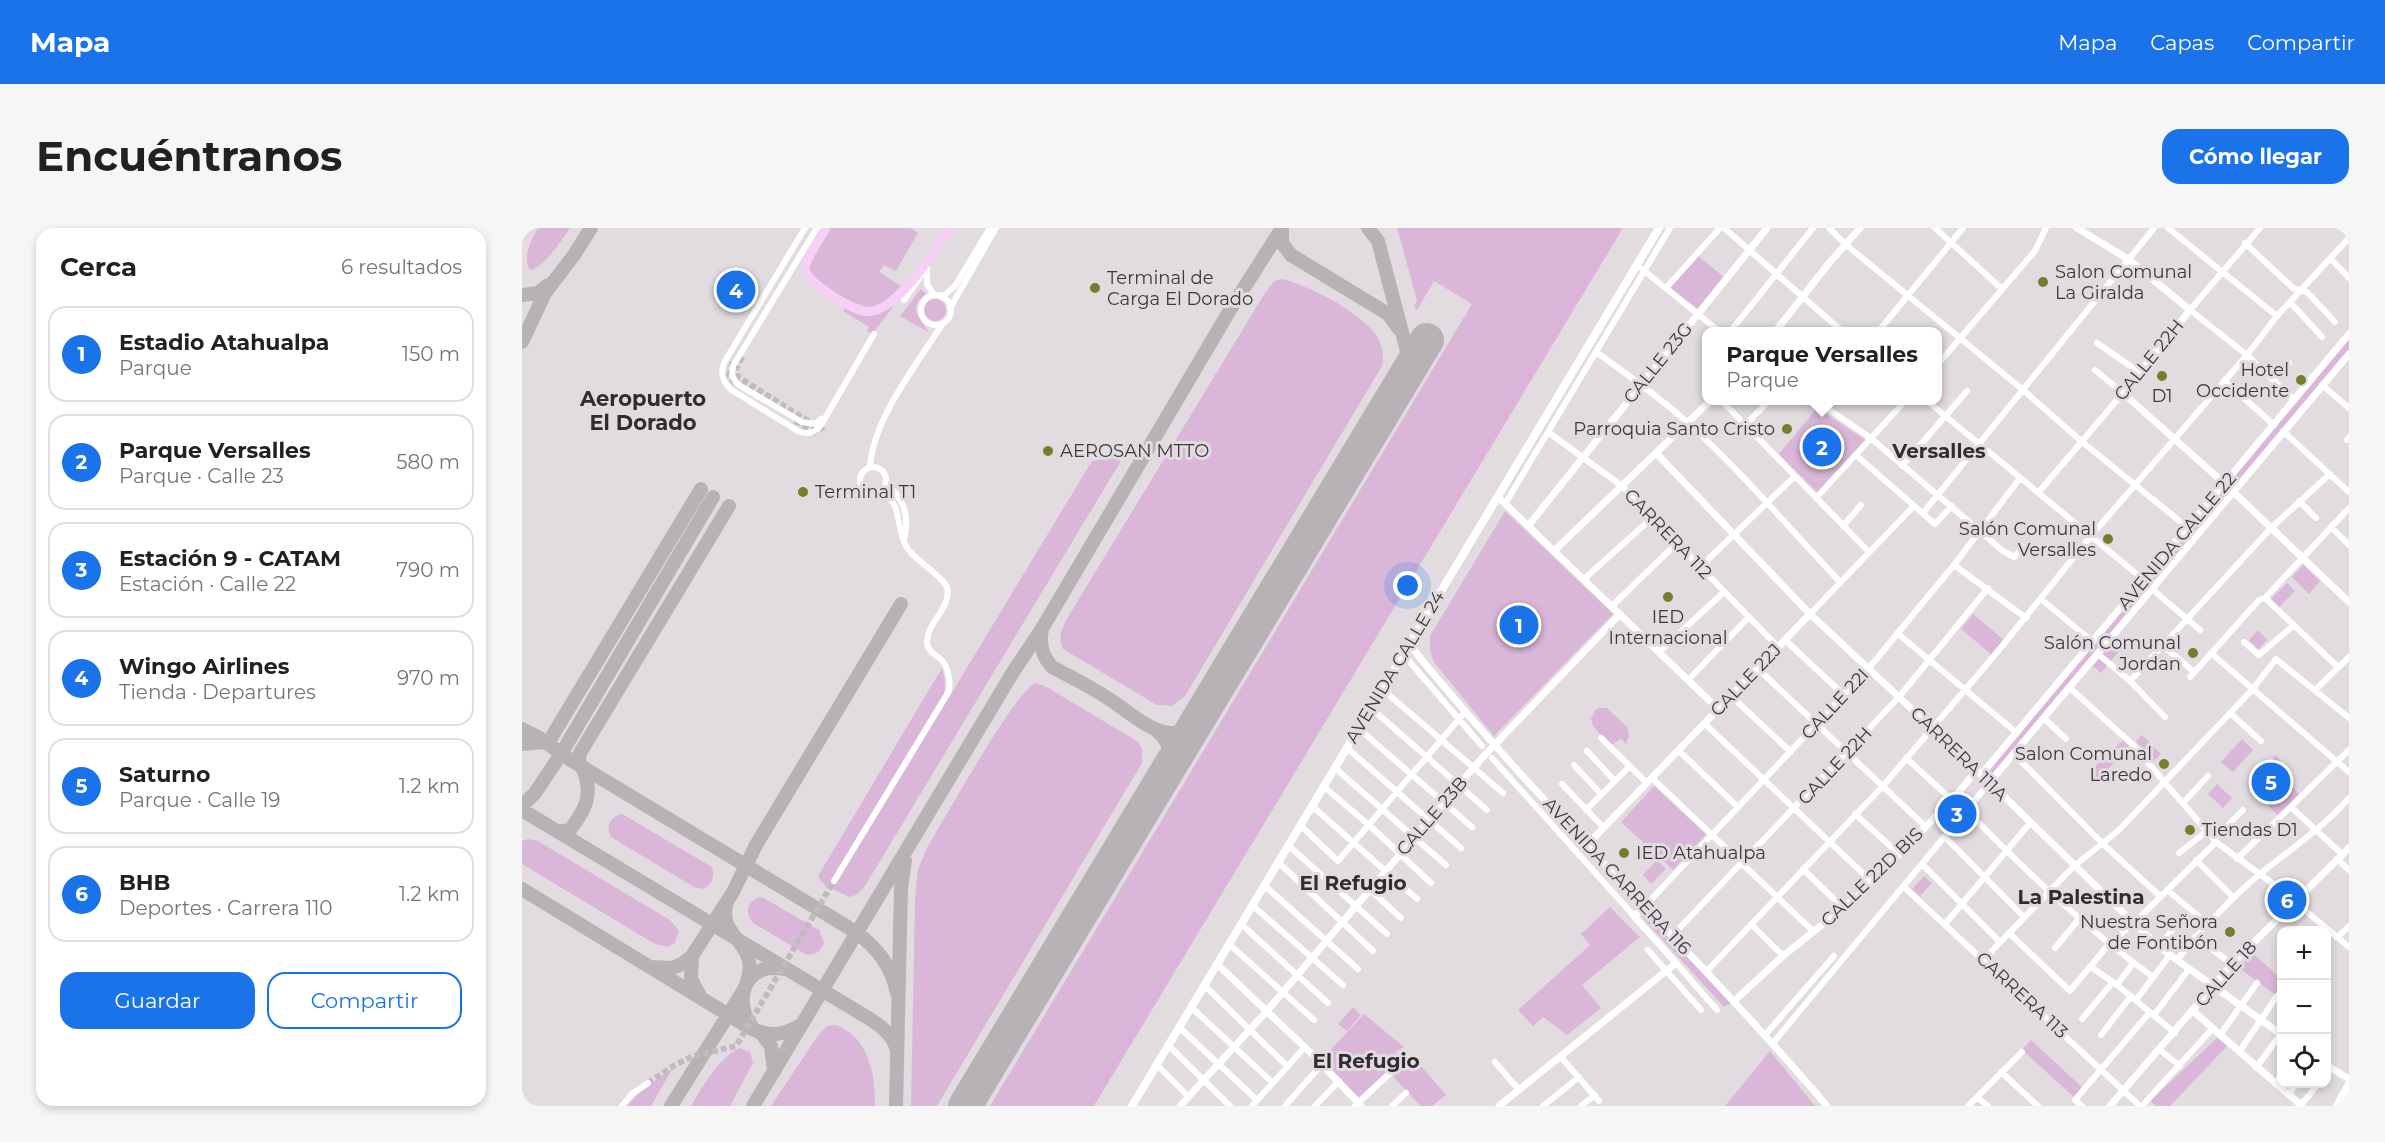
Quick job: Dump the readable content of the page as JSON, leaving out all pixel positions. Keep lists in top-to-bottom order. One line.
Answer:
{"streets":{"main road":["AVENIDA CALLE 24"],"street":["CALLE 22H","CALLE 23G","CARRERA 112","AVENIDA CALLE 22","CALLE 22J","CALLE 22I","CARRERA 111A","CALLE 23B","AVENIDA CARRERA 116","CALLE 22D BIS","CALLE 18","CARRERA 113"]},"crossings":[["CALLE 22H","CARRERA 111A"],["CALLE 22H","AVENIDA CARRERA 116"],["CALLE 23G","CARRERA 112"],["CARRERA 112","CALLE 22J"],["AVENIDA CALLE 22","CARRERA 111A"],["AVENIDA CALLE 22","CALLE 22D BIS"],["AVENIDA CALLE 24","AVENIDA CARRERA 116"],["CALLE 22J","CARRERA 111A"],["CALLE 22J","AVENIDA CARRERA 116"],["CALLE 22I","CARRERA 111A"],["CALLE 22I","AVENIDA CARRERA 116"],["CARRERA 111A","CALLE 22D BIS"],["CARRERA 111A","CALLE 18"],["CALLE 23B","AVENIDA CARRERA 116"],["AVENIDA CARRERA 116","CALLE 22D BIS"],["CALLE 18","CARRERA 113"]],"districts":["Aeropuerto El Dorado","Versalles","El Refugio","La Palestina","El Refugio"],"places":["Salon Comunal La Giralda","Terminal de Carga El Dorado","D1","Hotel Occidente","Parroquia Santo Cristo","AEROSAN MTTO","Terminal T1","Salón Comunal Versalles","IED Internacional","Salón Comunal Jordan","Salon Comunal Laredo","Tiendas D1","IED Atahualpa","Nuestra Señora de Fontibón"],"page":{"header":"Mapa","nav":["Mapa","Capas","Compartir"],"buttons":["Cómo llegar",["Guardar","Compartir"]],"title":"Encuéntranos","heading":["Cerca","6 resultados"],"pins":["4","2","1","5","3","6"],"list":[{"mark":"1","name":"Estadio Atahualpa","note":"Parque","value":"150 m"},{"mark":"2","name":"Parque Versalles","note":"Parque · Calle 23","value":"580 m"},{"mark":"3","name":"Estación 9 - CATAM","note":"Estación · Calle 22","value":"790 m"},{"mark":"4","name":"Wingo Airlines","note":"Tienda · Departures","value":"970 m"},{"mark":"5","name":"Saturno","note":"Parque · Calle 19","value":"1.2 km"},{"mark":"6","name":"BHB","note":"Deportes · Carrera 110","value":"1.2 km"}],"popup":["Parque Versalles","Parque"],"map_buttons":["+","−"]}}
